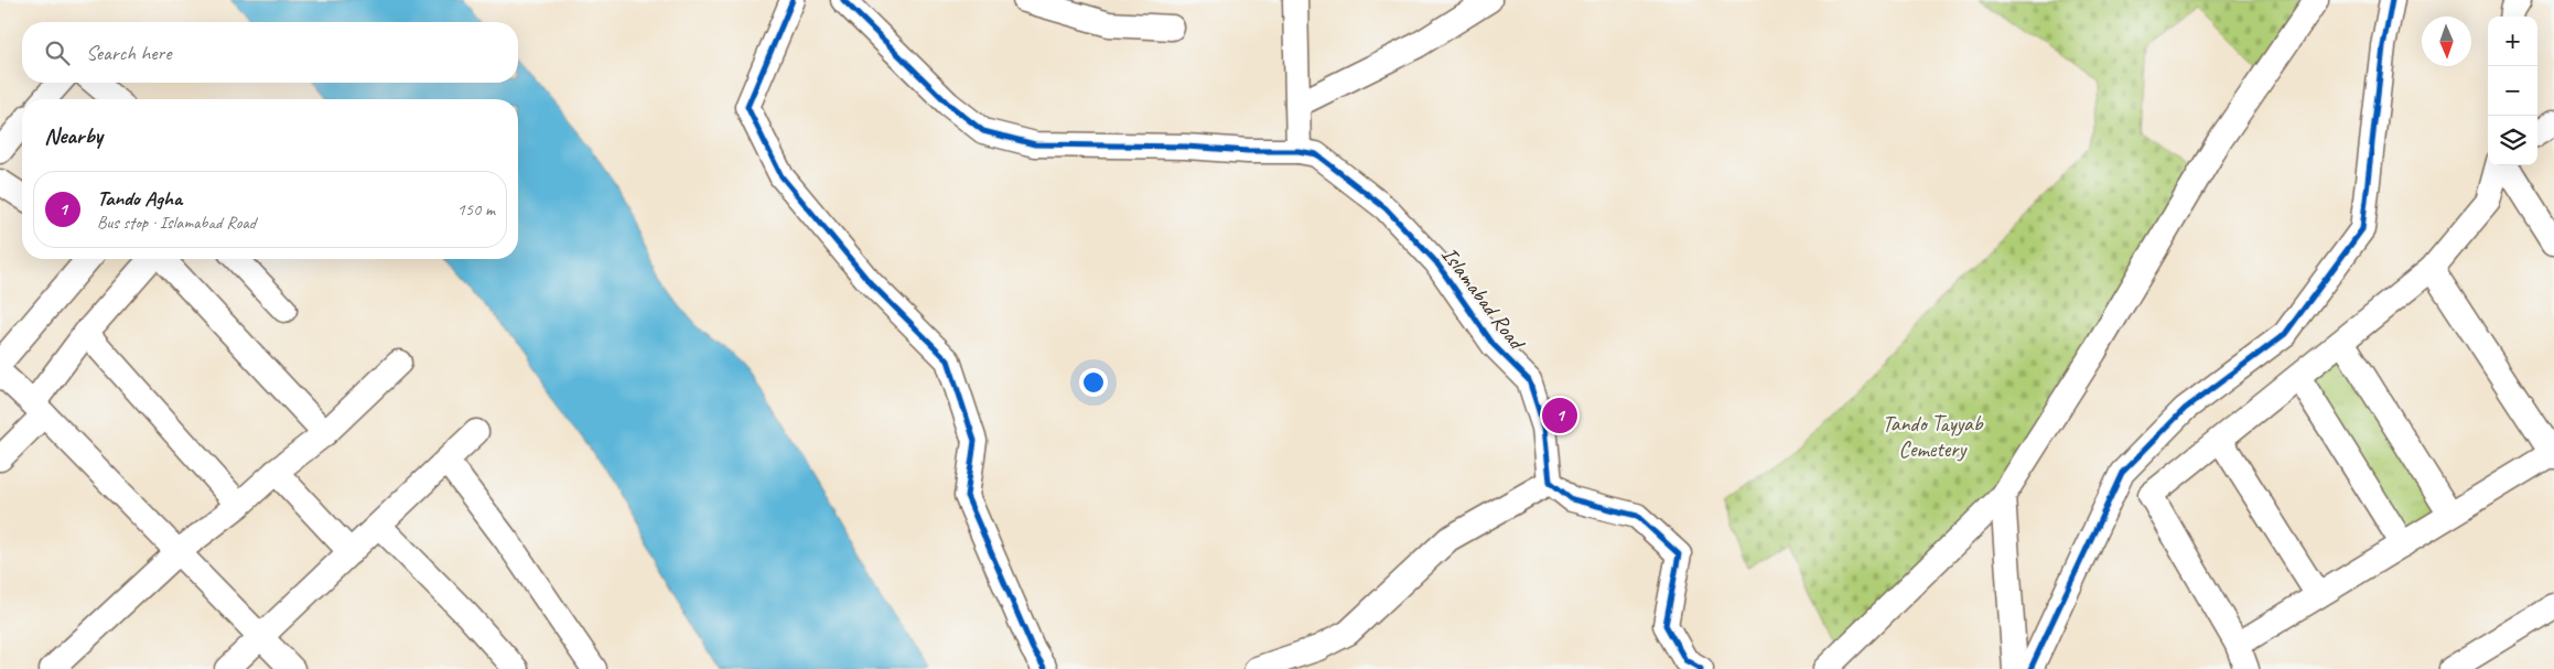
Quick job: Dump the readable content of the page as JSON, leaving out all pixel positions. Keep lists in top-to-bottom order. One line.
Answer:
{"streets":{"street":["Islamabad Road"]},"parks":["Tando Tayyab Cemetery"],"north":"bottom","page":{"map_buttons":["+","−"],"search":"Search here","heading":"Nearby","list":[{"mark":"1","name":"Tando Agha","note":"Bus stop · Islamabad Road","value":"150 m"}],"pins":"1"}}
